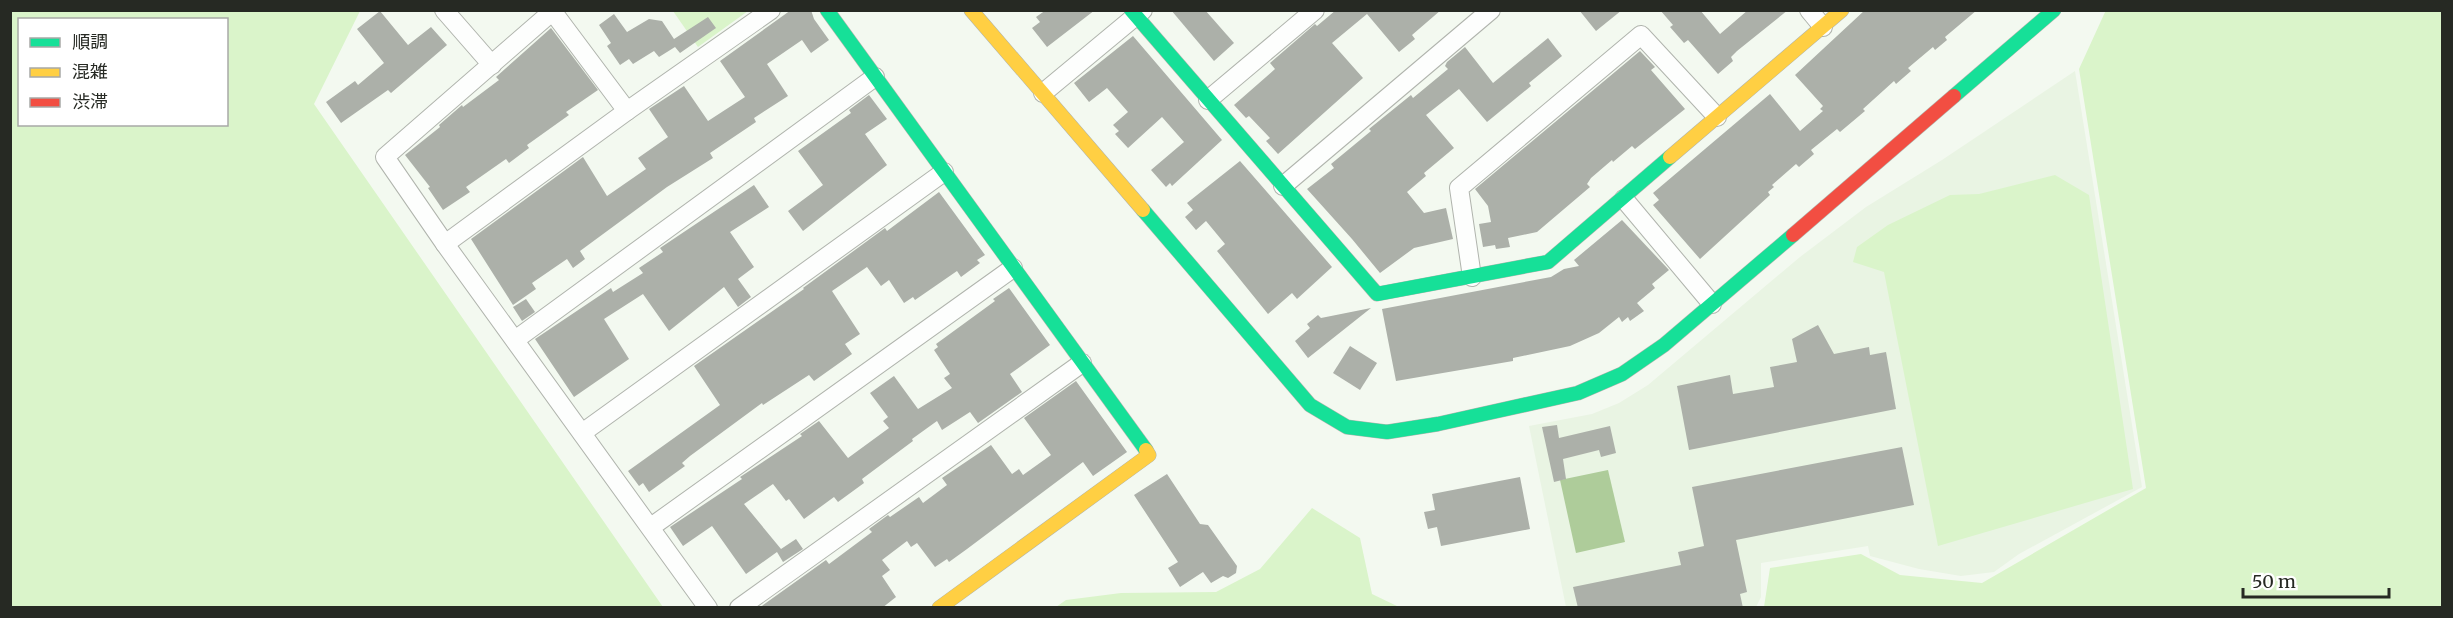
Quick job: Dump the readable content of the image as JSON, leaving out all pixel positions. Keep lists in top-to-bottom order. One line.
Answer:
{"legend":["順調","混雑","渋滞"],"scale_bar":"50 m"}
